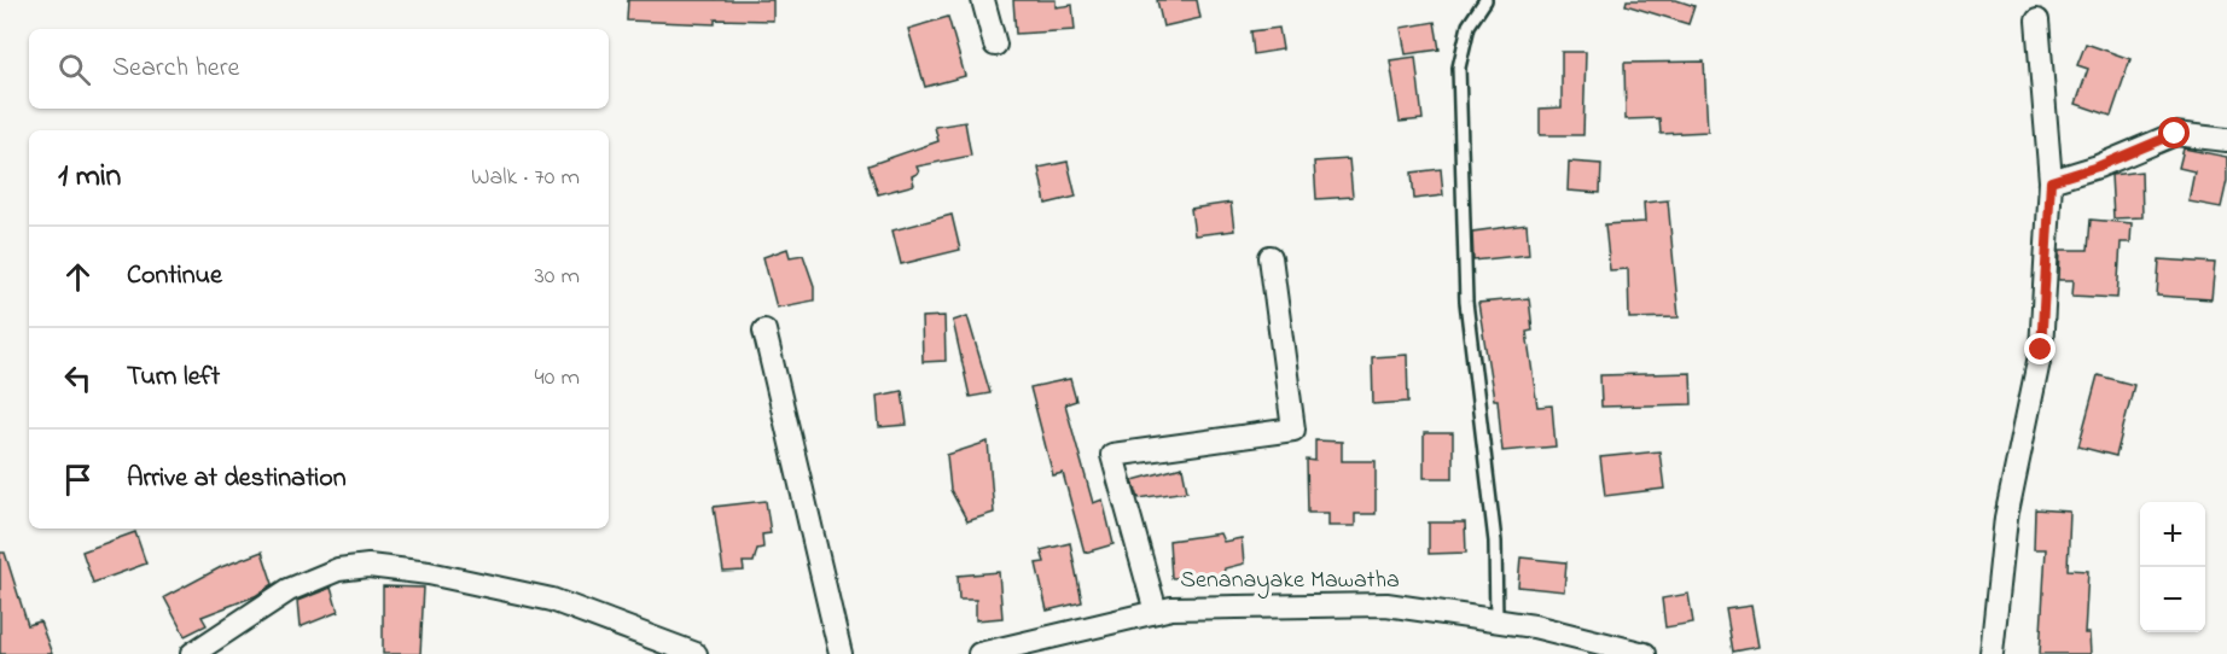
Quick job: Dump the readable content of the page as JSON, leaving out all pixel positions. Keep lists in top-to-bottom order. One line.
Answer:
{"streets":{"street":["Senanayake Mawatha"]},"page":{"search":"Search here","heading":["1 min","Walk · 70 m"],"list":[["Continue","30 m"],["Turn left","40 m"],"Arrive at destination"],"map_buttons":["+","−"]}}
